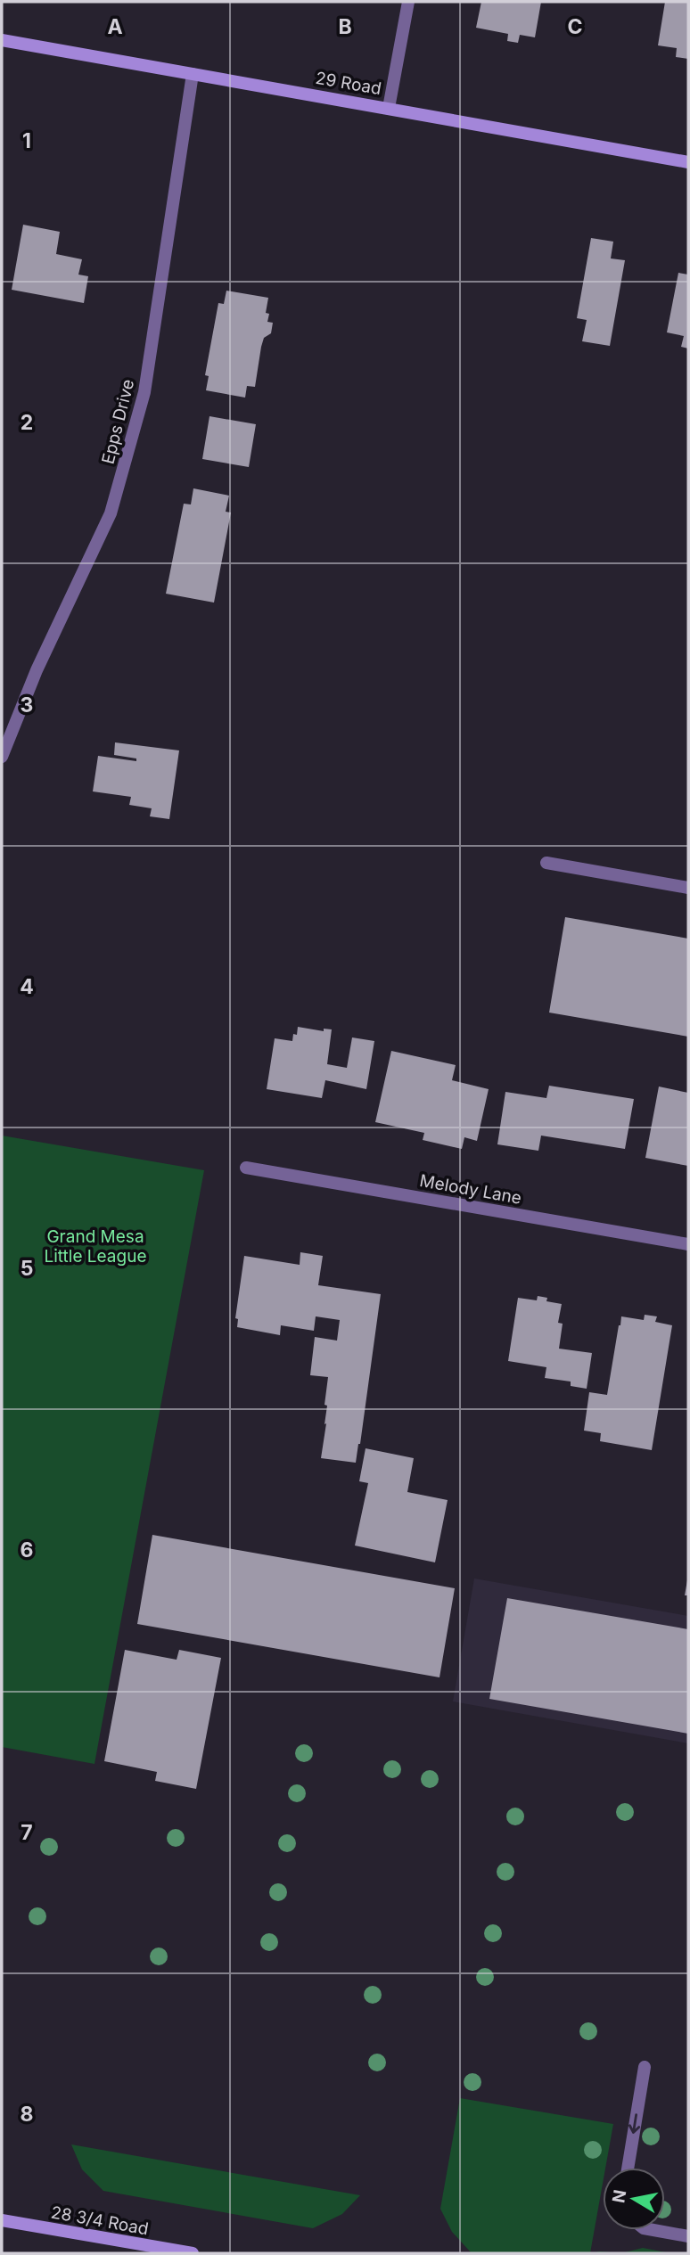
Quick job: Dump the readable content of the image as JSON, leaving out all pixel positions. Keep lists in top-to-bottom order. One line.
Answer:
{"streets":{"main road":["29 Road","28 3/4 Road"],"street":["Epps Drive","Melody Lane"]},"crossings":[["29 Road","Epps Drive"]],"parks":["Grand Mesa Little League"],"north":"left","grid":{"columns":["A","B","C"],"rows":["1","2","3","4","5","6","7","8"]}}
